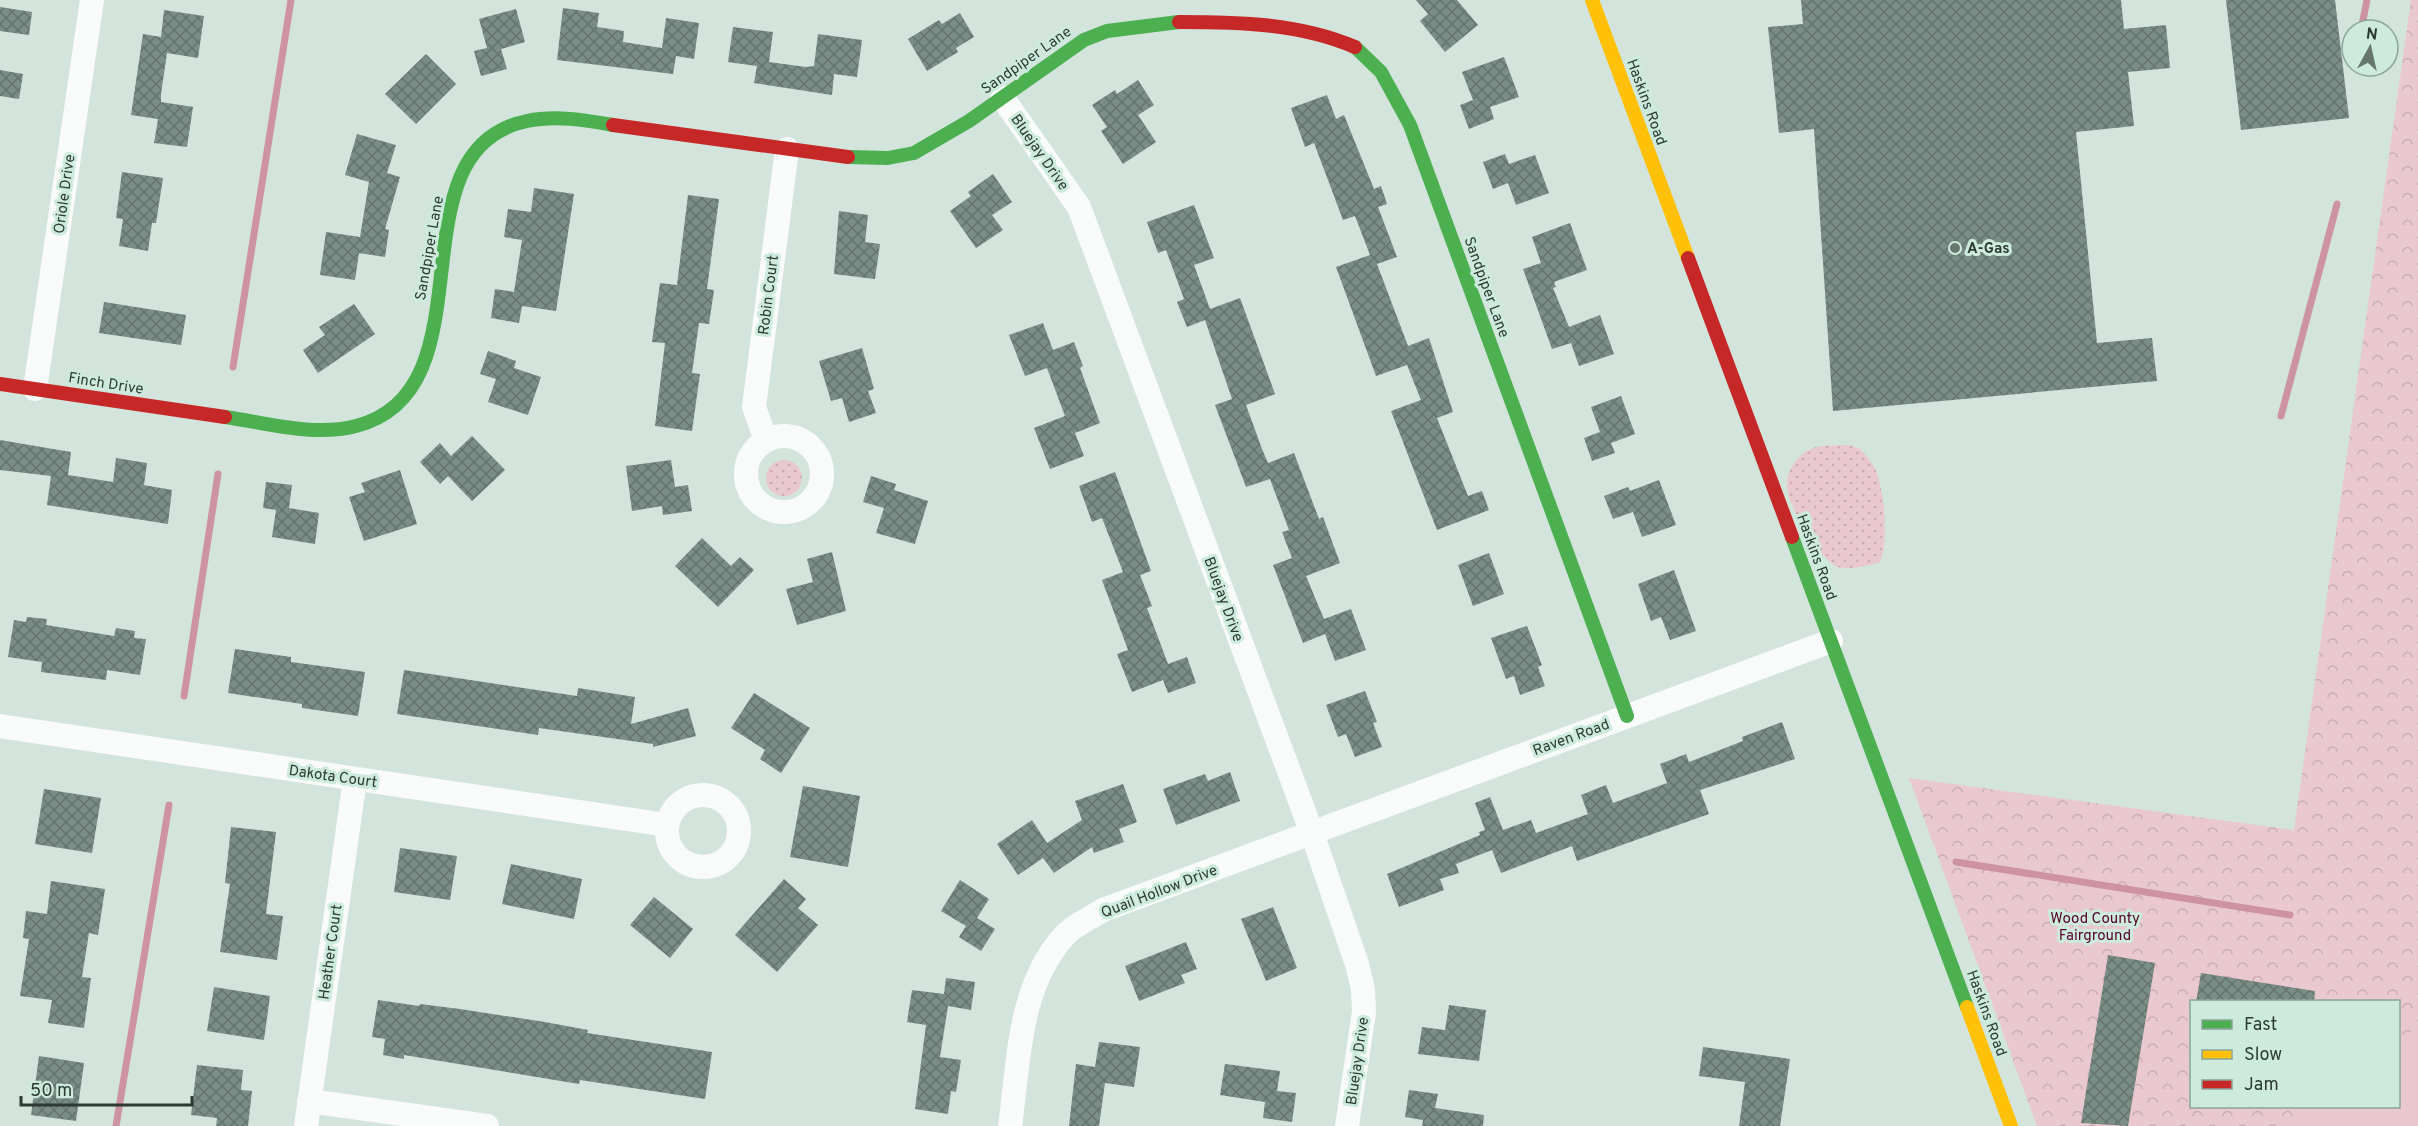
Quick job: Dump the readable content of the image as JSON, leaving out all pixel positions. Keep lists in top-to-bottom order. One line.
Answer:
{"streets":{"street":["Sandpiper Lane","Haskins Road","Bluejay Drive","Oriole Drive","Robin Court","Finch Drive","Raven Road","Dakota Court","Quail Hollow Drive","Heather Court"]},"crossings":[["Sandpiper Lane","Bluejay Drive"],["Sandpiper Lane","Robin Court"],["Sandpiper Lane","Finch Drive"],["Sandpiper Lane","Raven Road"],["Haskins Road","Raven Road"],["Bluejay Drive","Raven Road"],["Bluejay Drive","Quail Hollow Drive"],["Oriole Drive","Finch Drive"],["Raven Road","Quail Hollow Drive"],["Dakota Court","Heather Court"]],"parks":["Wood County Fairground"],"places":["A-Gas"],"legend":["Fast","Slow","Jam"],"scale_bar":"50 m","north":"top"}
